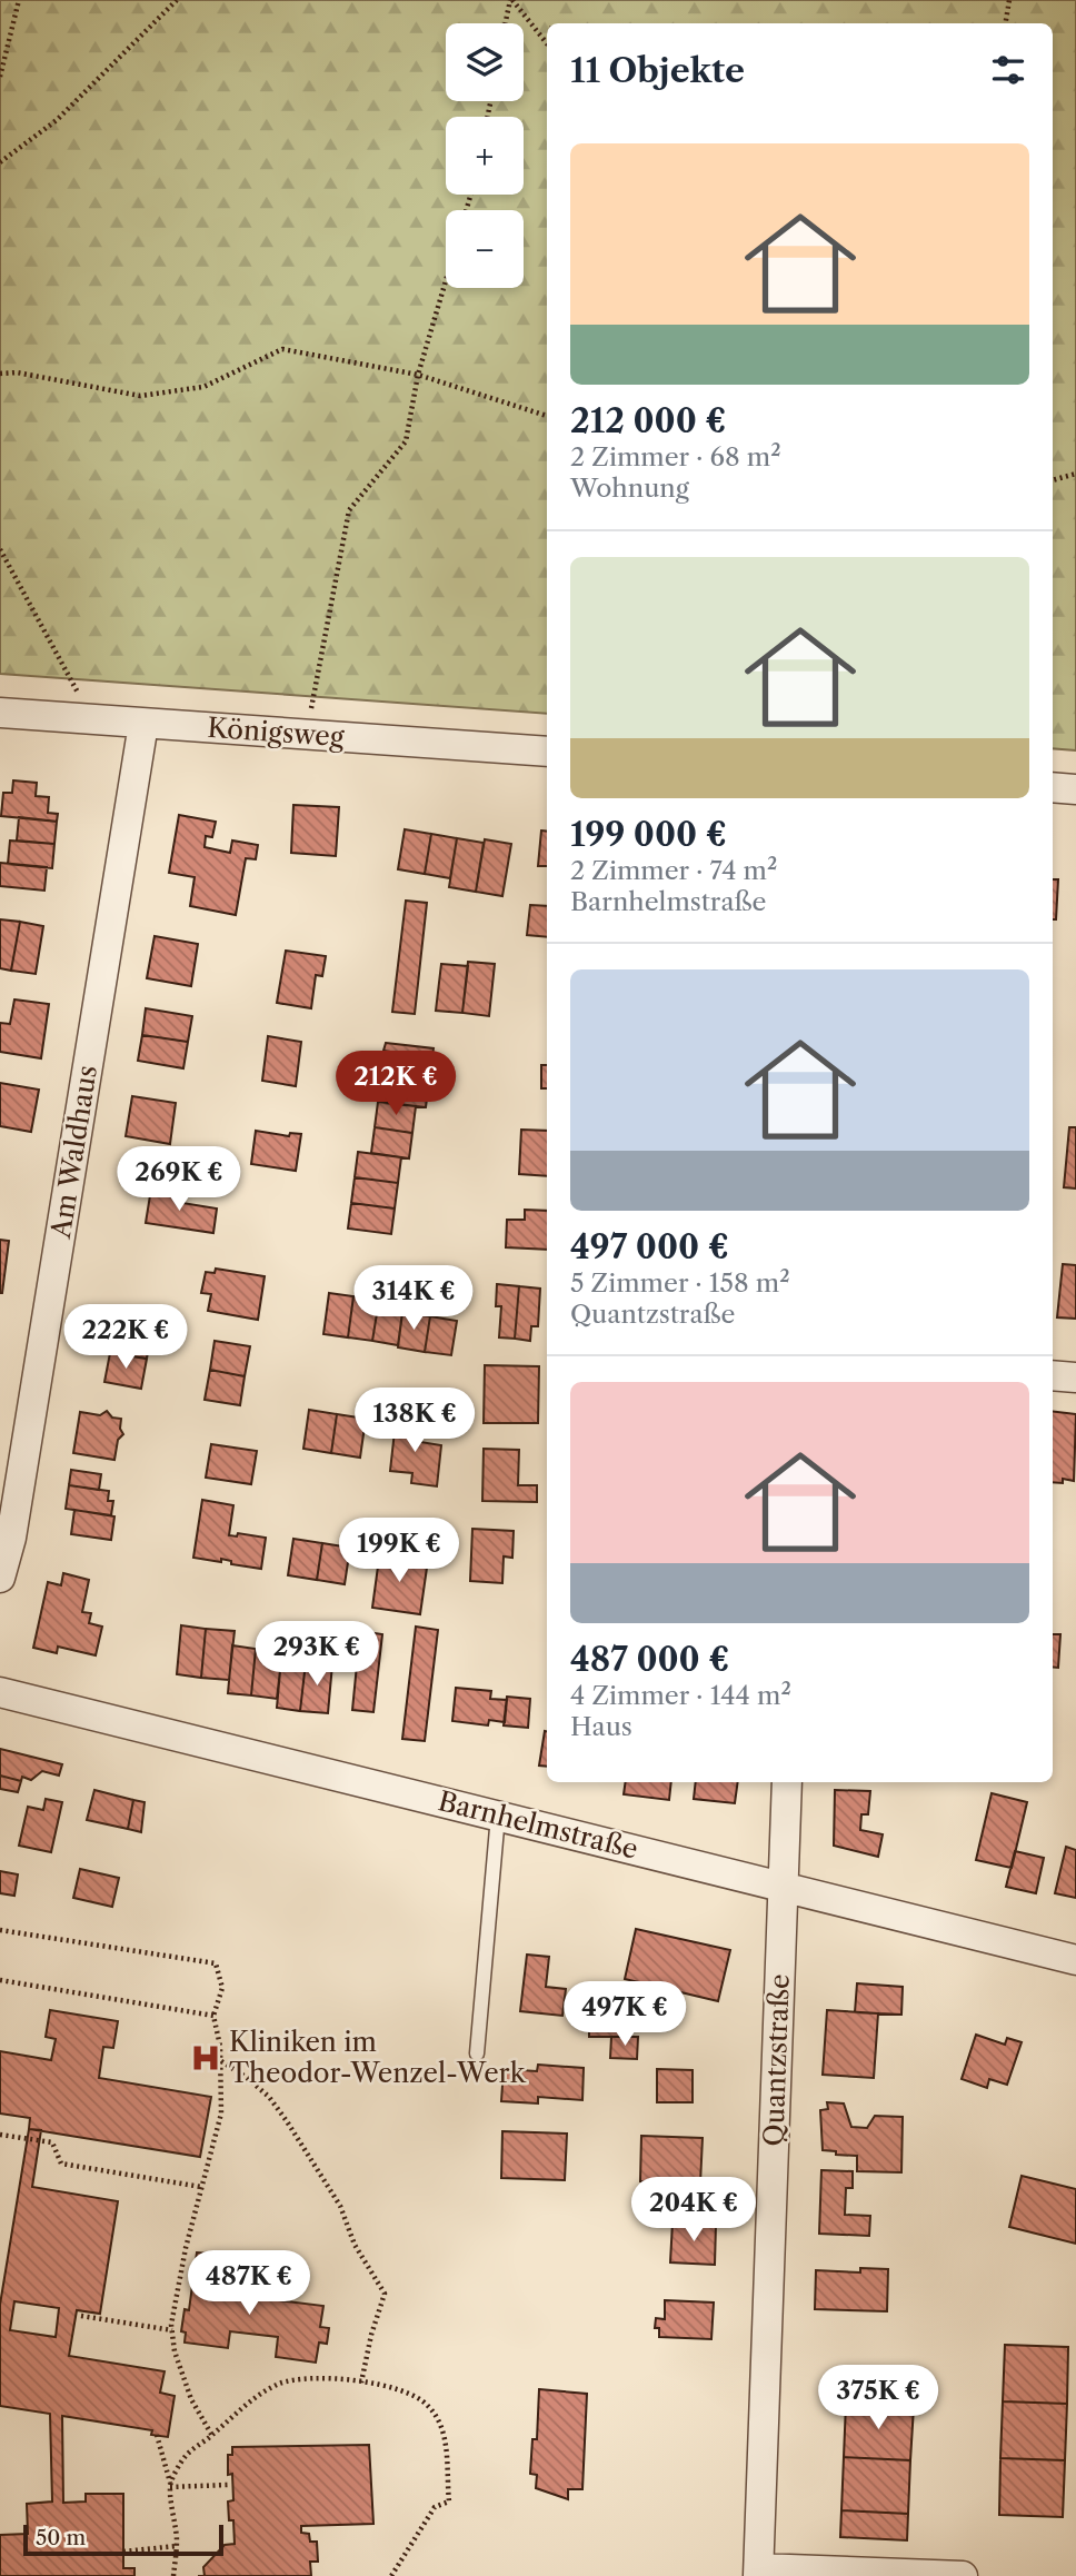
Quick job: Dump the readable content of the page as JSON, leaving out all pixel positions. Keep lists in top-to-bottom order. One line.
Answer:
{"streets":{"street":["Königsweg","Am Waldhaus","Barnhelmstraße","Quantzstraße"]},"crossings":[["Königsweg","Am Waldhaus"],["Barnhelmstraße","Quantzstraße"]],"places":{"hospital":["Kliniken im Theodor-Wenzel-Werk"]},"scale_bar":"50 m","page":{"map_buttons":["+","−"],"heading":"11 Objekte","list":[{"name":"212 000 €","note":"2 Zimmer · 68 m² · Wohnung"},{"name":"199 000 €","note":"2 Zimmer · 74 m² · Barnhelmstraße"},{"name":"497 000 €","note":"5 Zimmer · 158 m² · Quantzstraße"},{"name":"487 000 €","note":"4 Zimmer · 144 m² · Haus"}],"price":["212K €","269K €","314K €","222K €","138K €","199K €","293K €","497K €","204K €","487K €","375K €"],"scale":"50 m"}}
